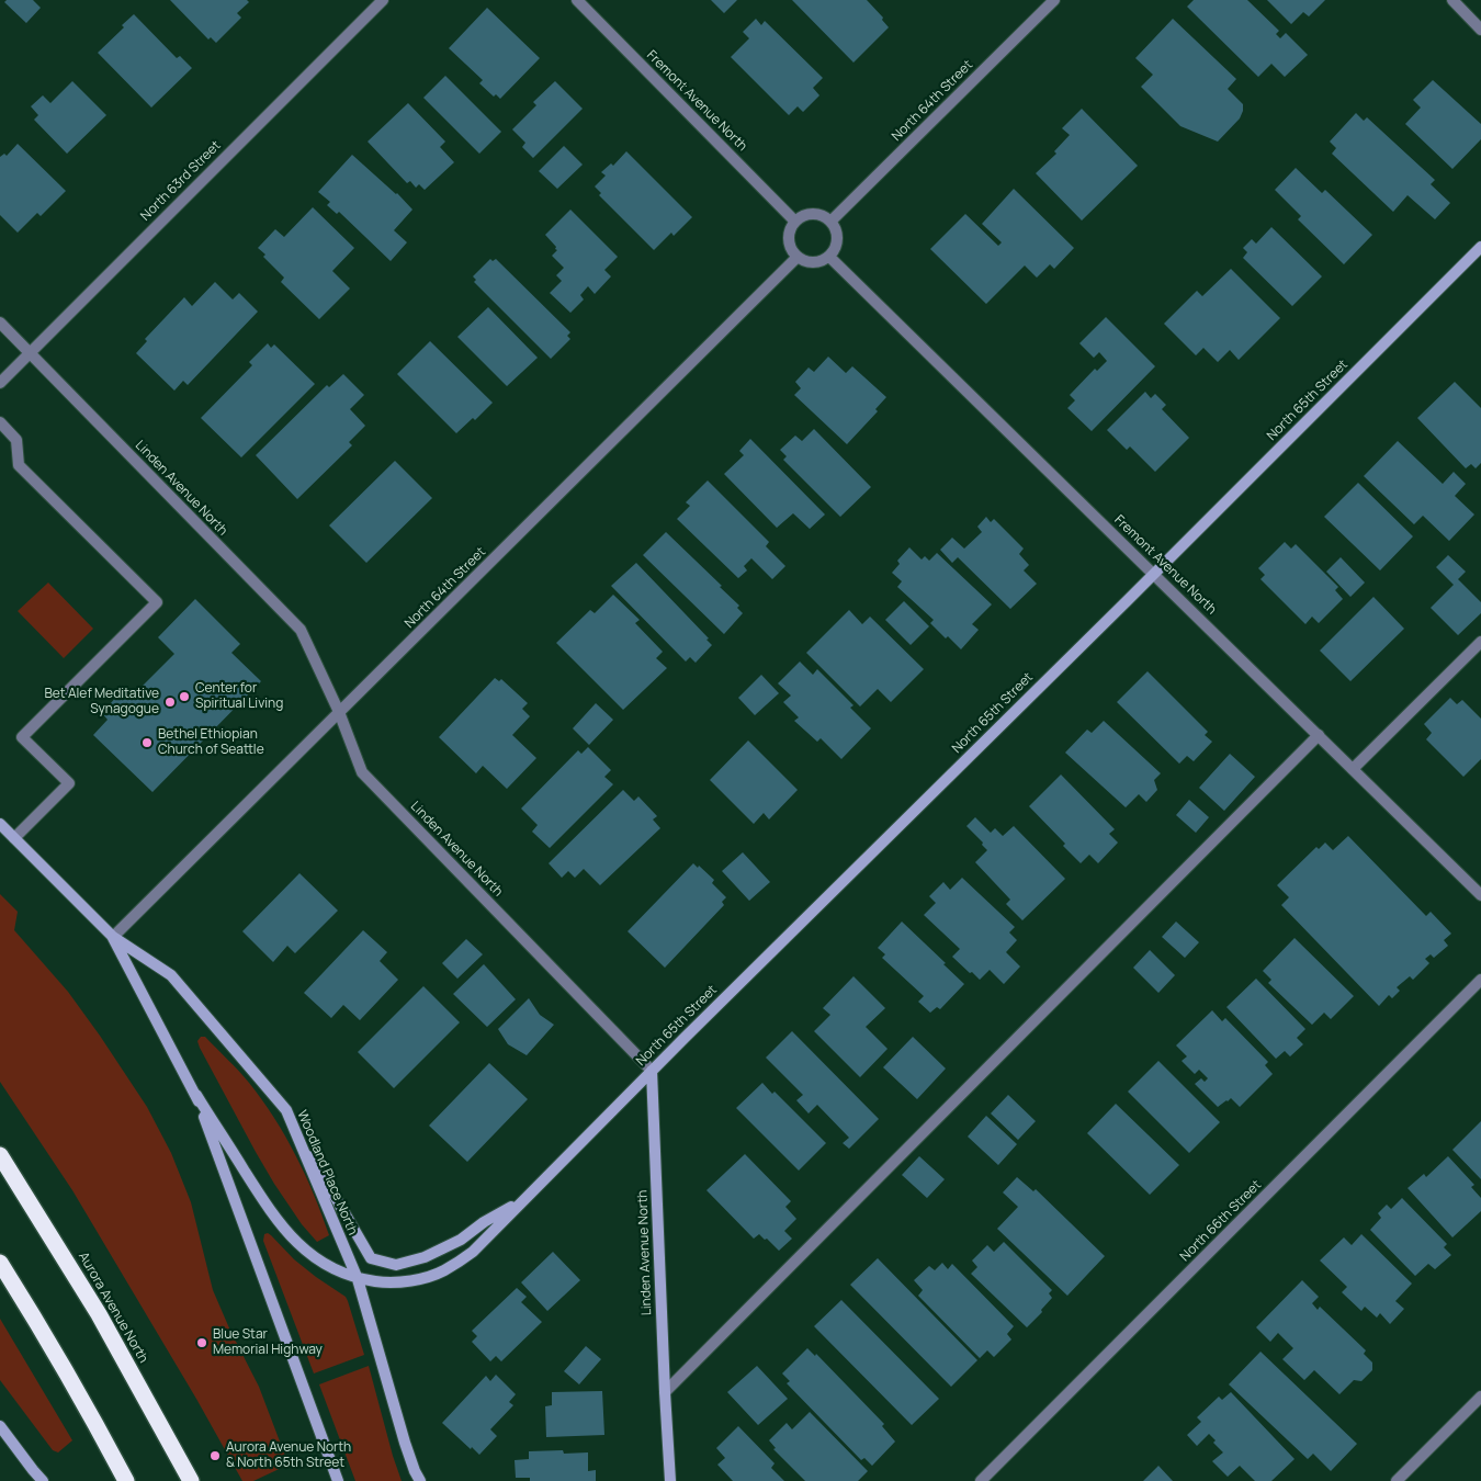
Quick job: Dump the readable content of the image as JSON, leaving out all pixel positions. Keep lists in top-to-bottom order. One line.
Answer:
{"streets":{"highway":["Aurora Avenue North"],"main road":["North 65th Street","Linden Avenue North","Woodland Place North"],"street":["Fremont Avenue North","North 64th Street","North 63rd Street","North 66th Street"]},"crossings":[["Fremont Avenue North","North 64th Street"],["Fremont Avenue North","North 65th Street"],["North 64th Street","Linden Avenue North"],["North 64th Street","Woodland Place North"],["North 63rd Street","Linden Avenue North"],["North 65th Street","Linden Avenue North"],["North 65th Street","Woodland Place North"]],"places":["Center for Spiritual Living","Bet Alef Meditative Synagogue","Bethel Ethiopian Church of Seattle","Blue Star Memorial Highway","Aurora Avenue North & North 65th Street"]}
